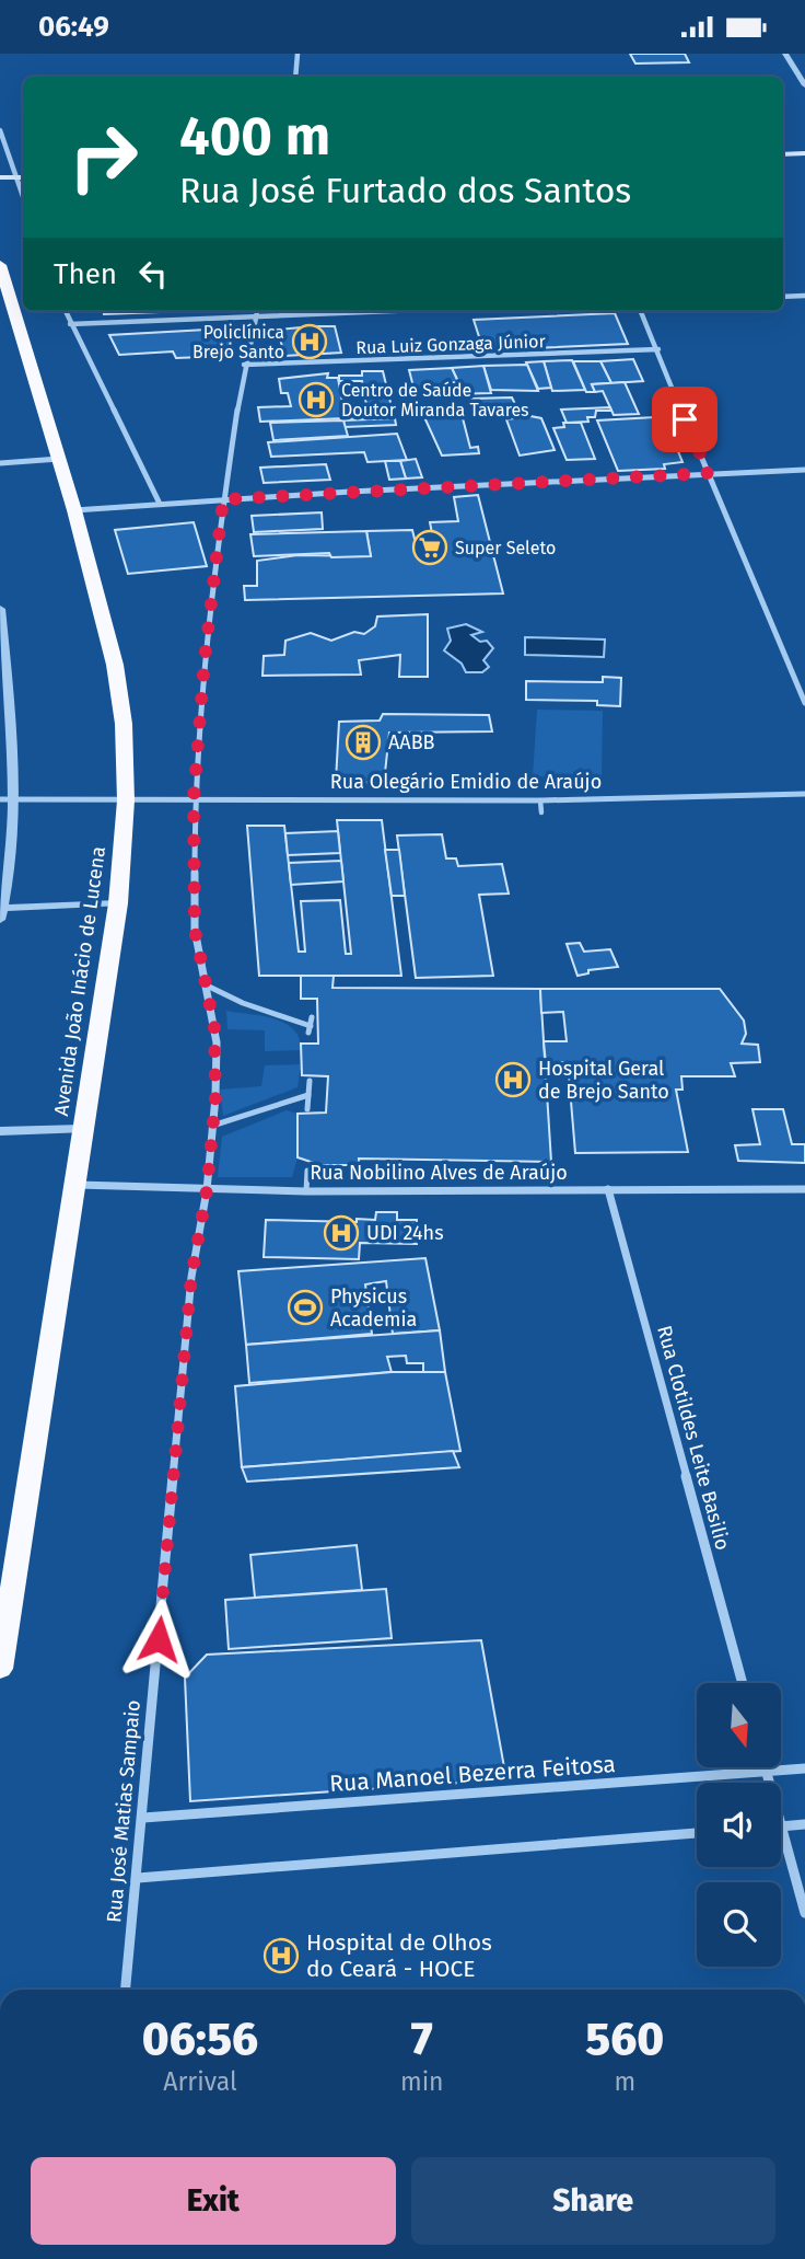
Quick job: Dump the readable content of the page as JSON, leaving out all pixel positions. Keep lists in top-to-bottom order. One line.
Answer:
{"streets":{"highway":["Avenida João Inácio de Lucena"],"street":["Rua Luiz Gonzaga Júnior","Rua Olegário Emidio de Araújo","Rua Nobilino Alves de Araújo","Rua Clotildes Leite Basilio","Rua Manoel Bezerra Feitosa","Rua José Matias Sampaio"]},"crossings":[["Rua Luiz Gonzaga Júnior","Rua José Matias Sampaio"],["Rua Olegário Emidio de Araújo","Avenida João Inácio de Lucena"],["Rua Olegário Emidio de Araújo","Rua José Matias Sampaio"],["Avenida João Inácio de Lucena","Rua Nobilino Alves de Araújo"],["Rua Nobilino Alves de Araújo","Rua Clotildes Leite Basilio"],["Rua Nobilino Alves de Araújo","Rua José Matias Sampaio"],["Rua Manoel Bezerra Feitosa","Rua José Matias Sampaio"]],"places":{"hospital":["Policlínica Brejo Santo","Centro de Saúde Doutor Miranda Tavares","Hospital Geral de Brejo Santo","UDI 24hs","Hospital de Olhos do Ceará - HOCE"],"supermarket":["Super Seleto"],"building":["AABB"],"sports":["Physicus Academia"]},"north":"bottom","page":{"status":"06:49","turn":["400 m","Rua José Furtado dos Santos"],"then":"Then","eta":["06:56","Arrival","7","min","560","m"],"buttons":["Exit","Share"]}}
